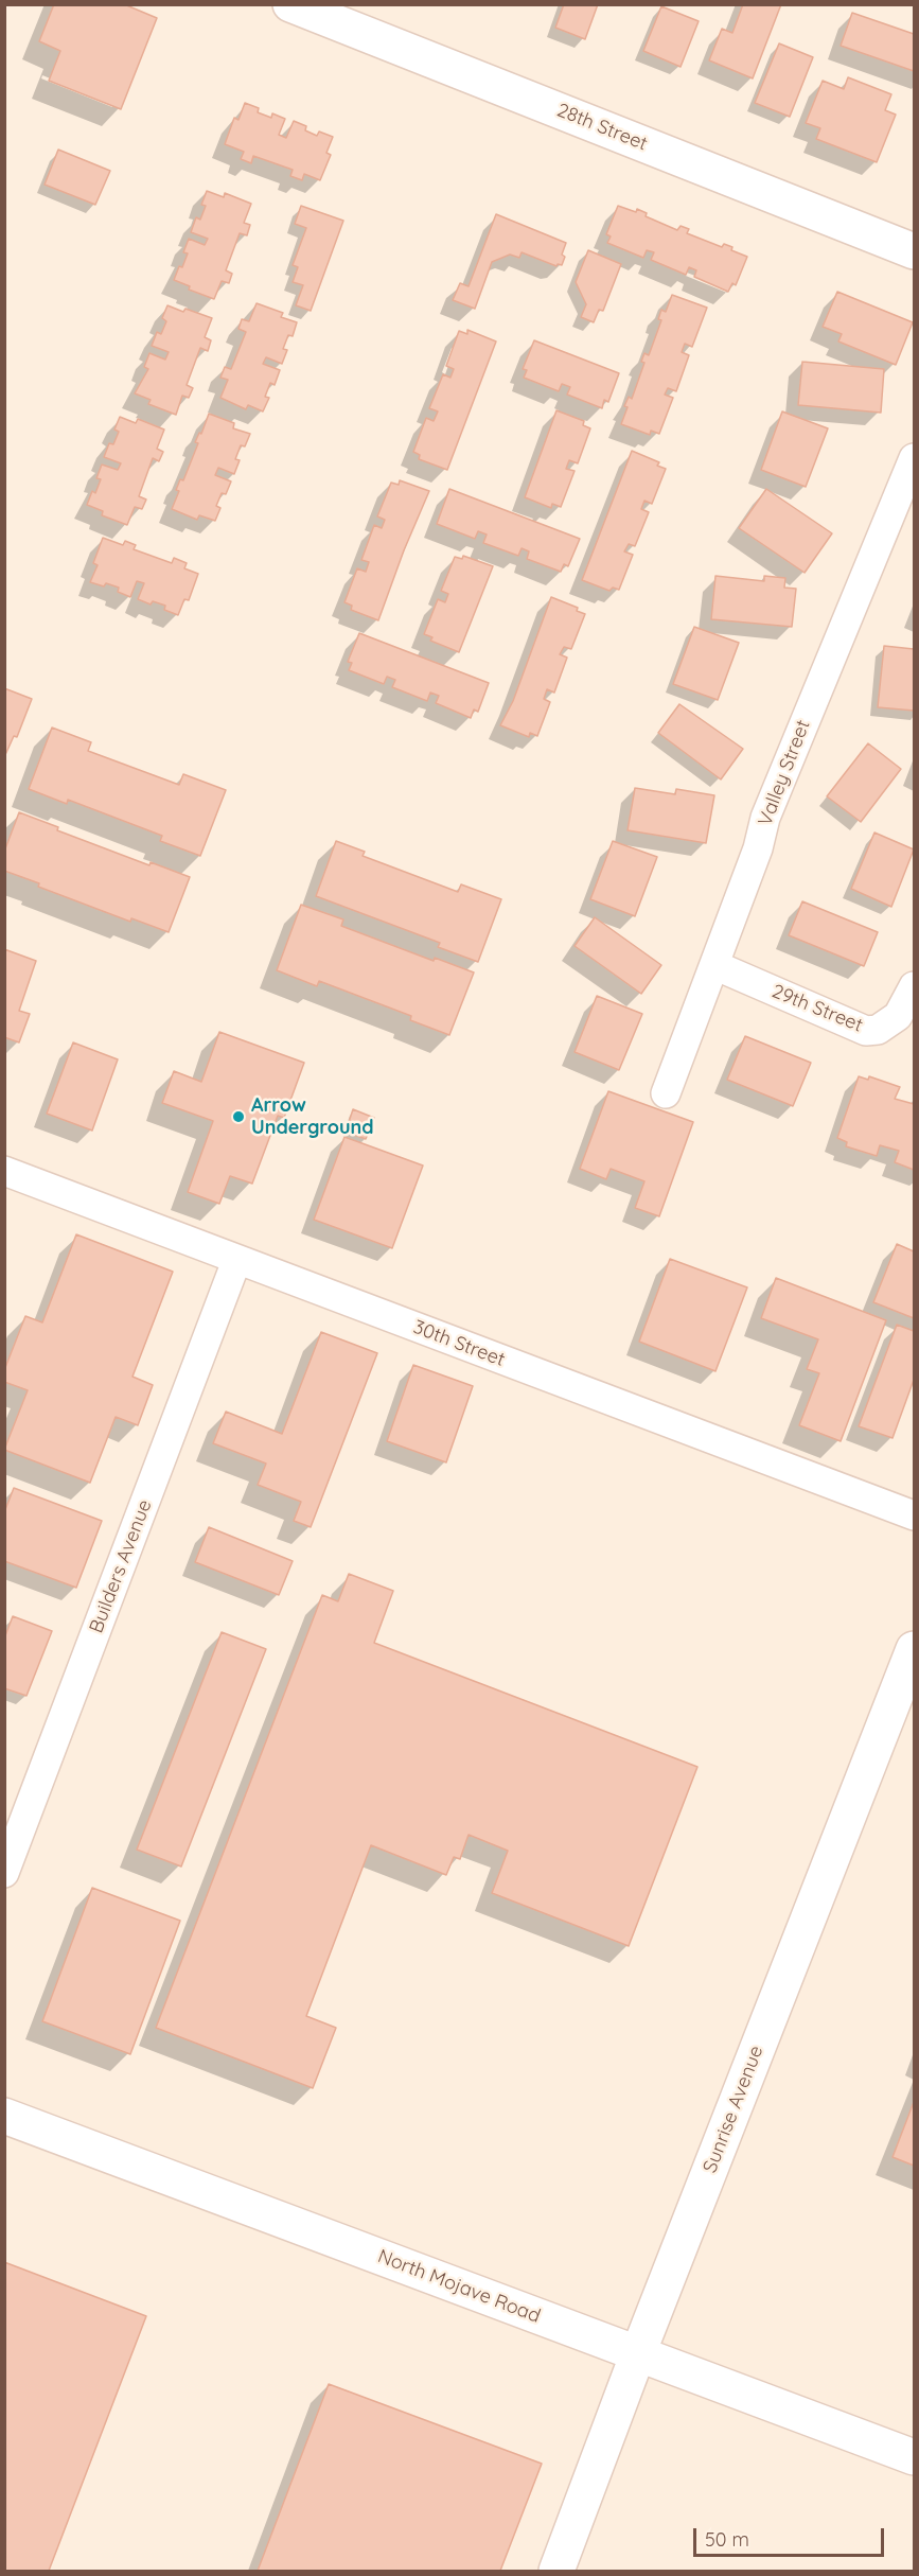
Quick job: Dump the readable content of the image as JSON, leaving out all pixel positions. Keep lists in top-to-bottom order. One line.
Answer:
{"streets":{"street":["28th Street","Valley Street","29th Street","30th Street","Builders Avenue","Sunrise Avenue","North Mojave Road"]},"crossings":[["Valley Street","29th Street"],["30th Street","Builders Avenue"],["Sunrise Avenue","North Mojave Road"]],"places":["Arrow Underground"],"scale_bar":"50 m"}
